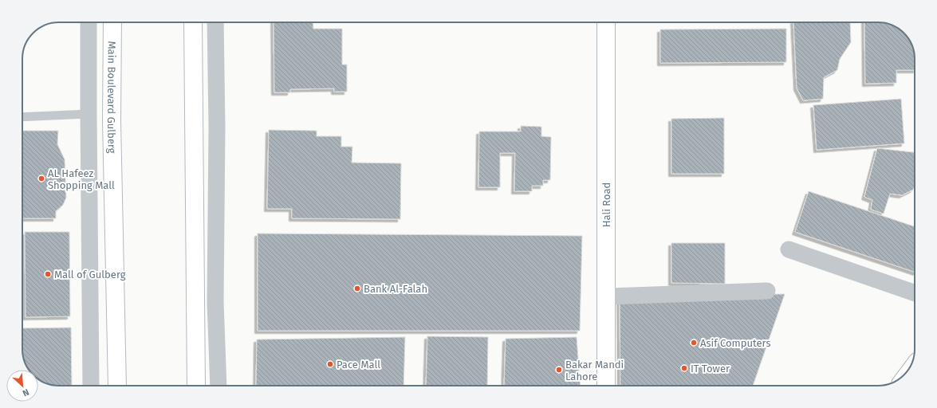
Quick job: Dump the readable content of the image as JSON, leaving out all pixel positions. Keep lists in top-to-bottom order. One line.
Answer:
{"streets":{"main road":["Main Boulevard Gulberg","Hali Road"]},"places":["AL Hafeez Shopping Mall","Mall of Gulberg","Bank Al-Falah","Asif Computers","Pace Mall","IT Tower","Bakar Mandi Lahore"],"north":"bottom right"}
